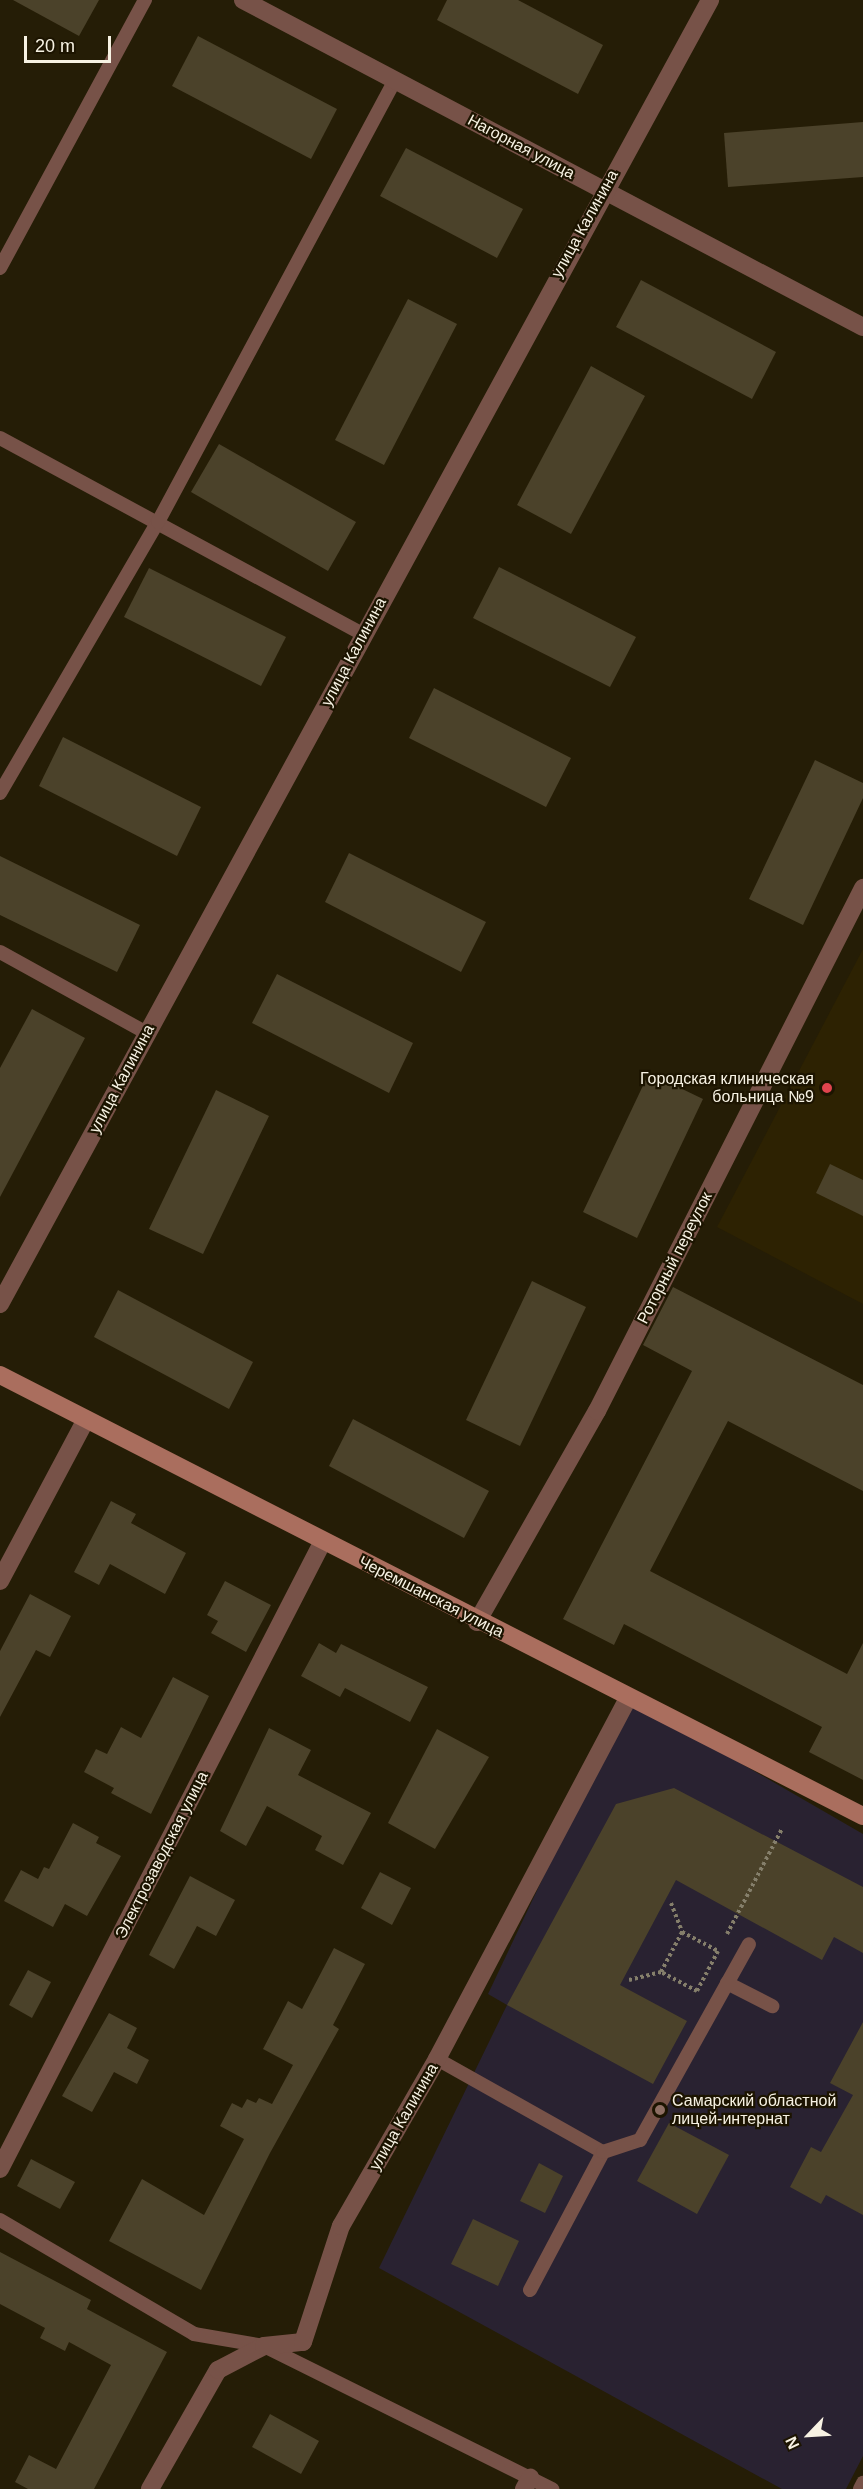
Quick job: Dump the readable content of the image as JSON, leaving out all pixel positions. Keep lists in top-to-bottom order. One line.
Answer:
{"streets":{"street":["Нагорная улица","улица Калинина","Роторный переулок","Черемшанская улица","Электрозаводская улица"]},"crossings":[["Нагорная улица","улица Калинина"],["улица Калинина","Черемшанская улица"],["Роторный переулок","Черемшанская улица"],["Черемшанская улица","Электрозаводская улица"]],"places":["Городская клиническая больница №9","Самарский областной лицей-интернат"],"scale_bar":"20 m","north":"bottom left"}
